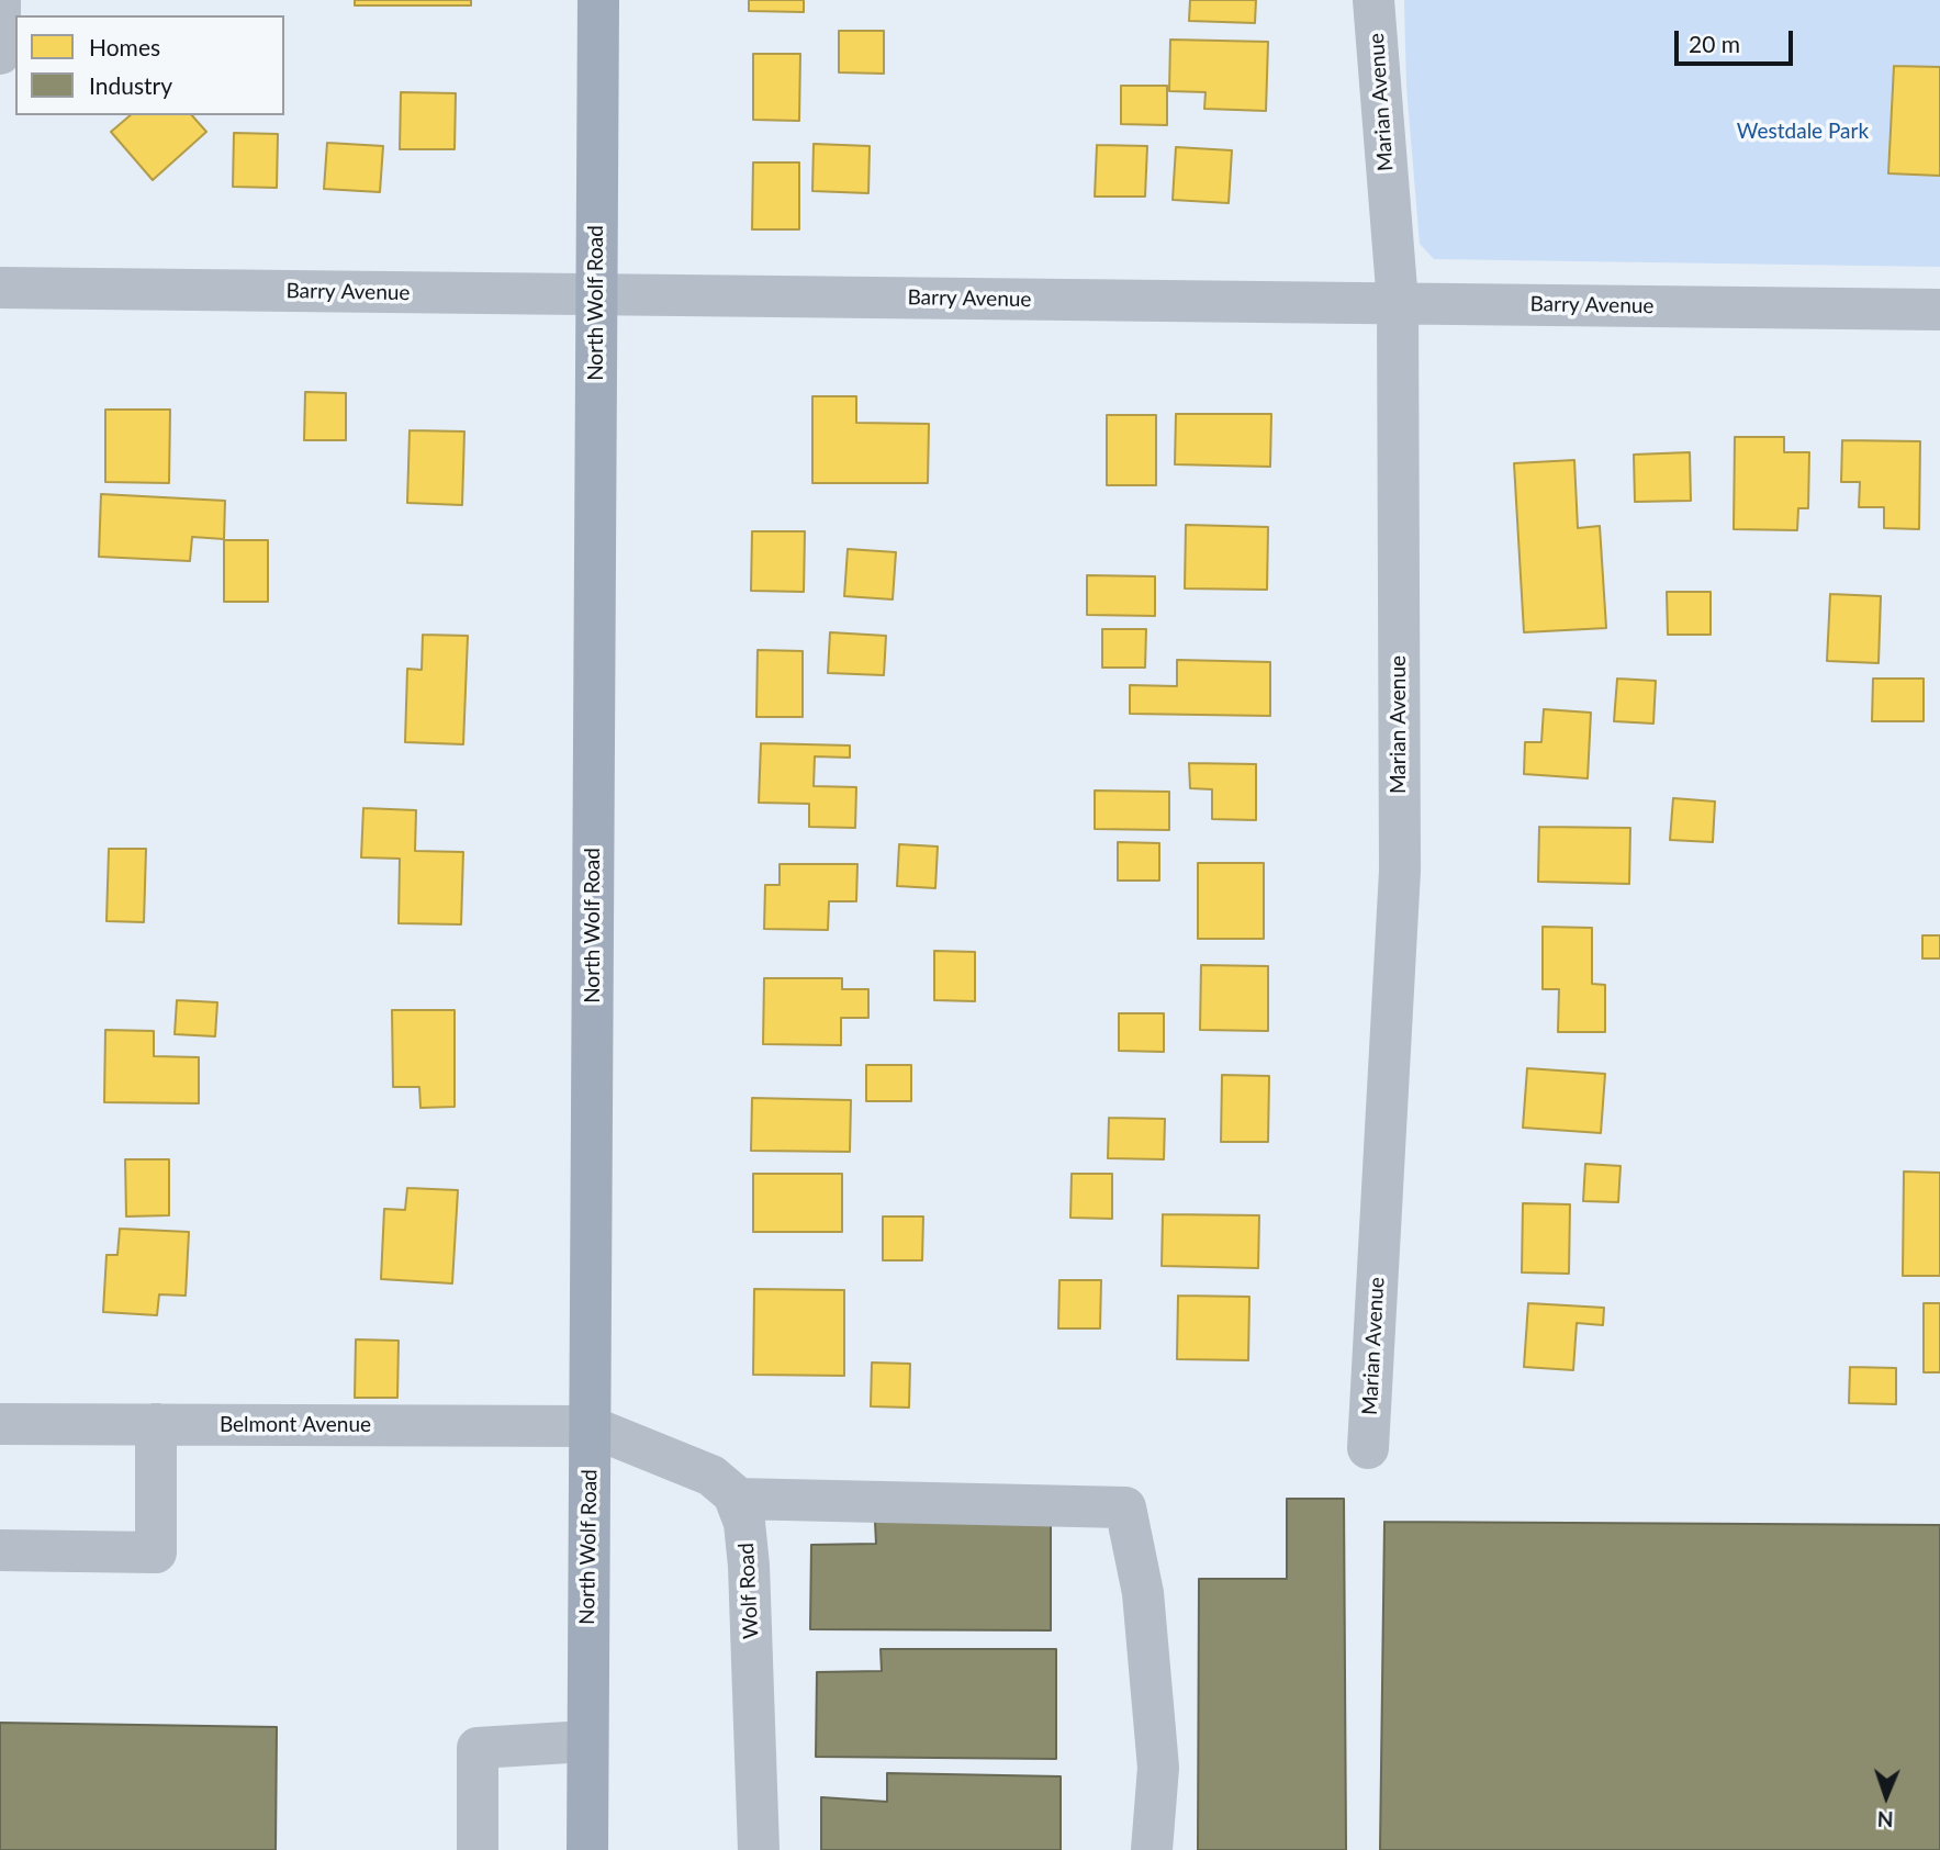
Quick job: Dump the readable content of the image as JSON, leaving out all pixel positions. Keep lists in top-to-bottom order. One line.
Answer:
{"streets":{"main road":["North Wolf Road"],"street":["Marian Avenue","Barry Avenue","Belmont Avenue","Wolf Road"]},"crossings":[["Marian Avenue","Barry Avenue"],["Barry Avenue","North Wolf Road"],["North Wolf Road","Belmont Avenue"]],"parks":["Westdale Park"],"legend":["Homes","Industry"],"scale_bar":"20 m","north":"bottom"}
